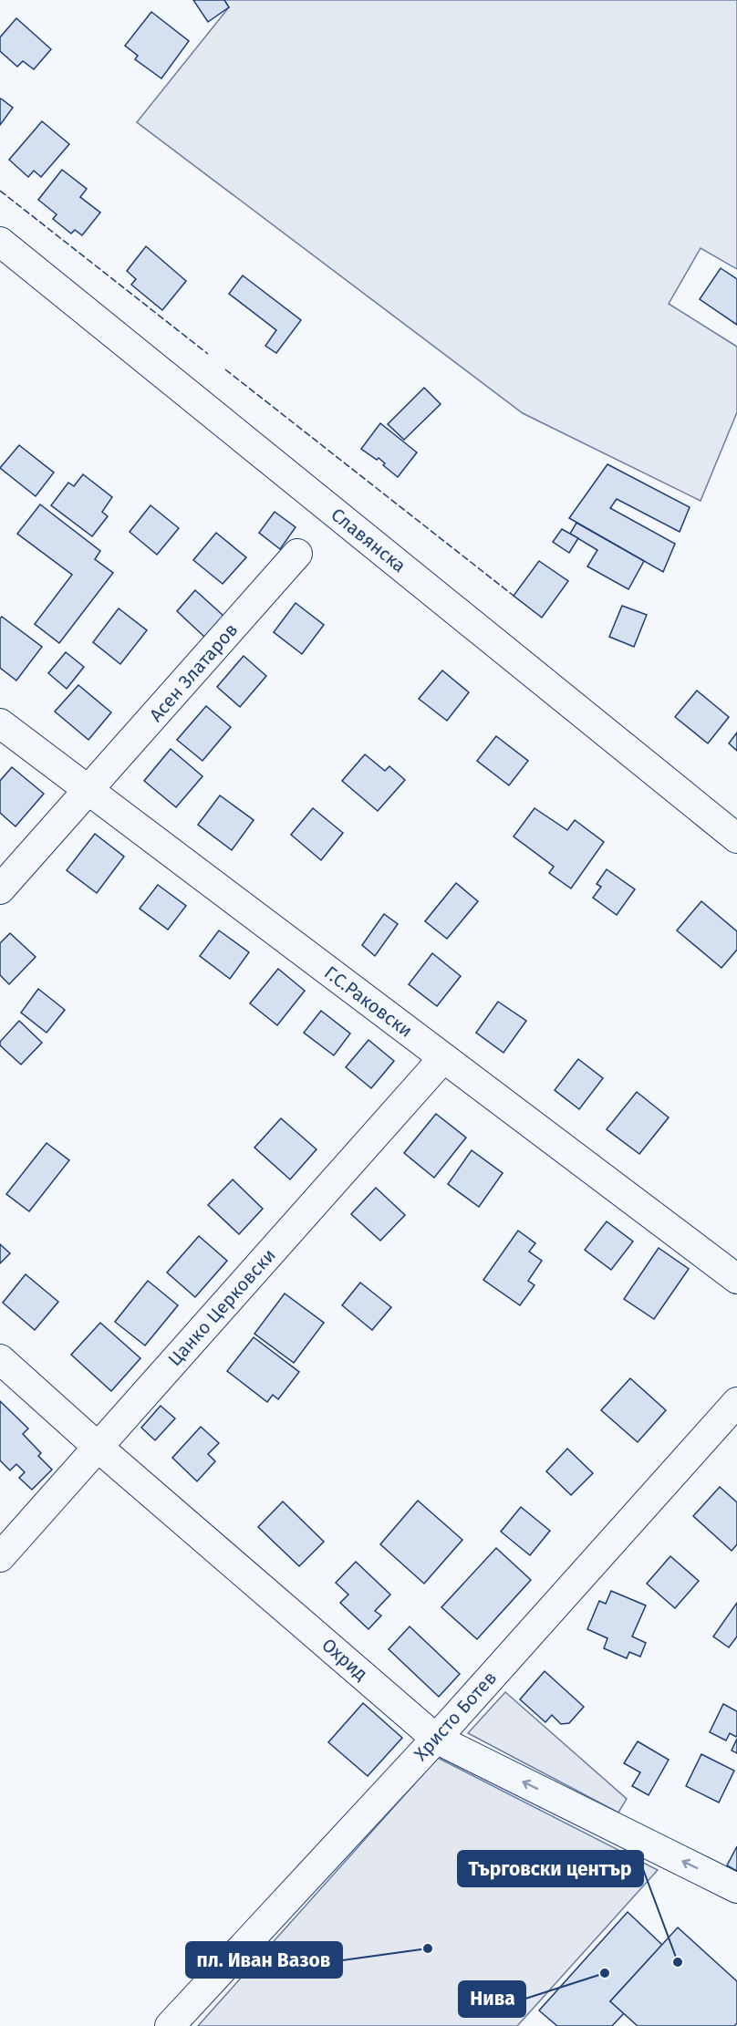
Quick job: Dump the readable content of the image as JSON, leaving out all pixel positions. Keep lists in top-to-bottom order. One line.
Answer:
{"streets":{"street":["Славянска","Асен Златаров","Г.С.Раковски","Цанко Церковски","Охрид","Христо Ботев"]},"crossings":[["Асен Златаров","Г.С.Раковски"],["Г.С.Раковски","Цанко Церковски"],["Цанко Церковски","Охрид"],["Охрид","Христо Ботев"]],"one_way":["Охрид"],"places":["пл. Иван Вазов","Търговски център","Нива"]}
